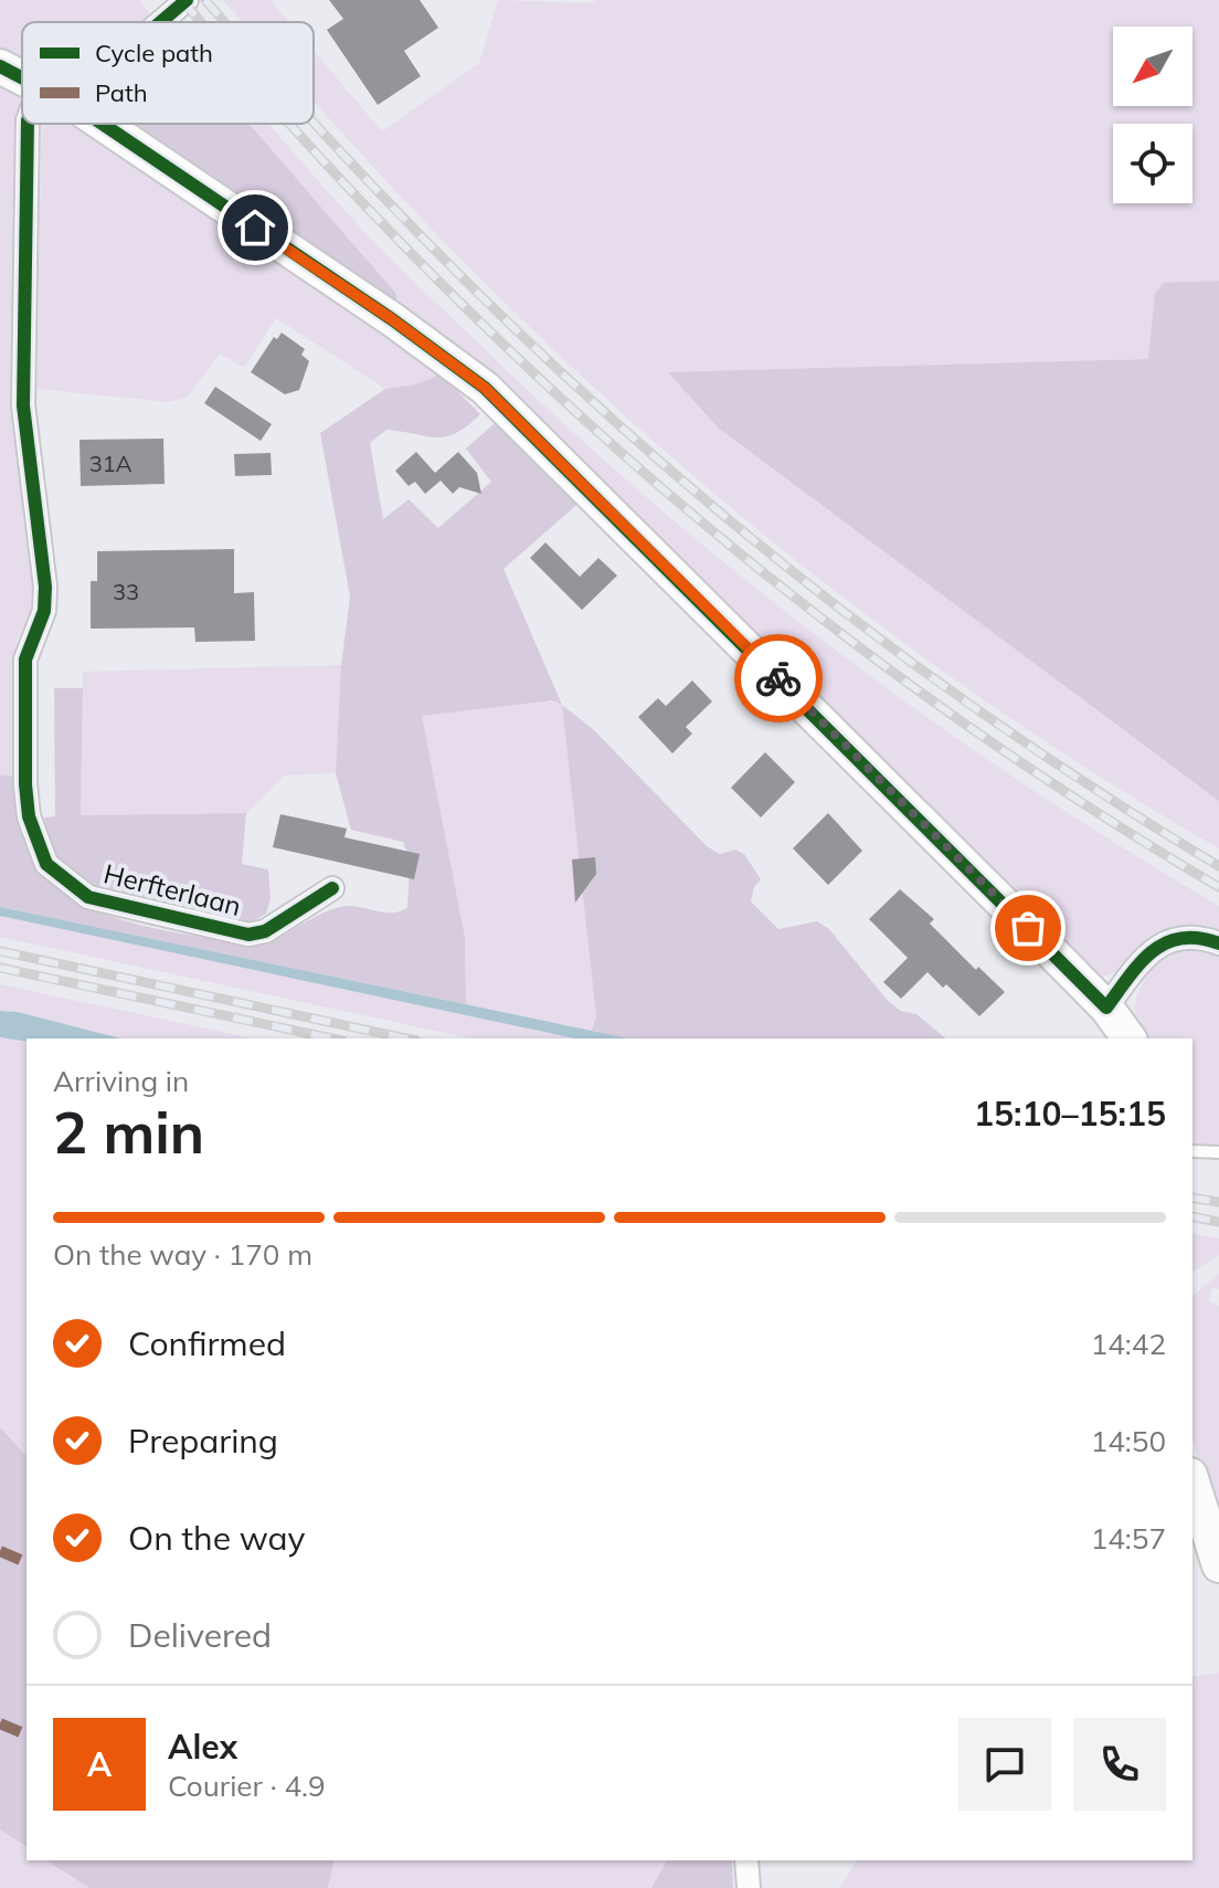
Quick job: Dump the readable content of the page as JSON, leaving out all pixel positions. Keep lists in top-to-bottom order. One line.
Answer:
{"streets":{"street":["Herfterlaan"]},"house_numbers":["31A","33"],"legend":["Cycle path","Path"],"north":"bottom left","page":{"heading":["2 min","Arriving in","15:10–15:15"],"panel":["Alex","Courier · 4.9"],"bar":"On the way · 170 m","list":[["Confirmed","14:42"],["Preparing","14:50"],["On the way","14:57"],"Delivered"],"round":"A"}}
